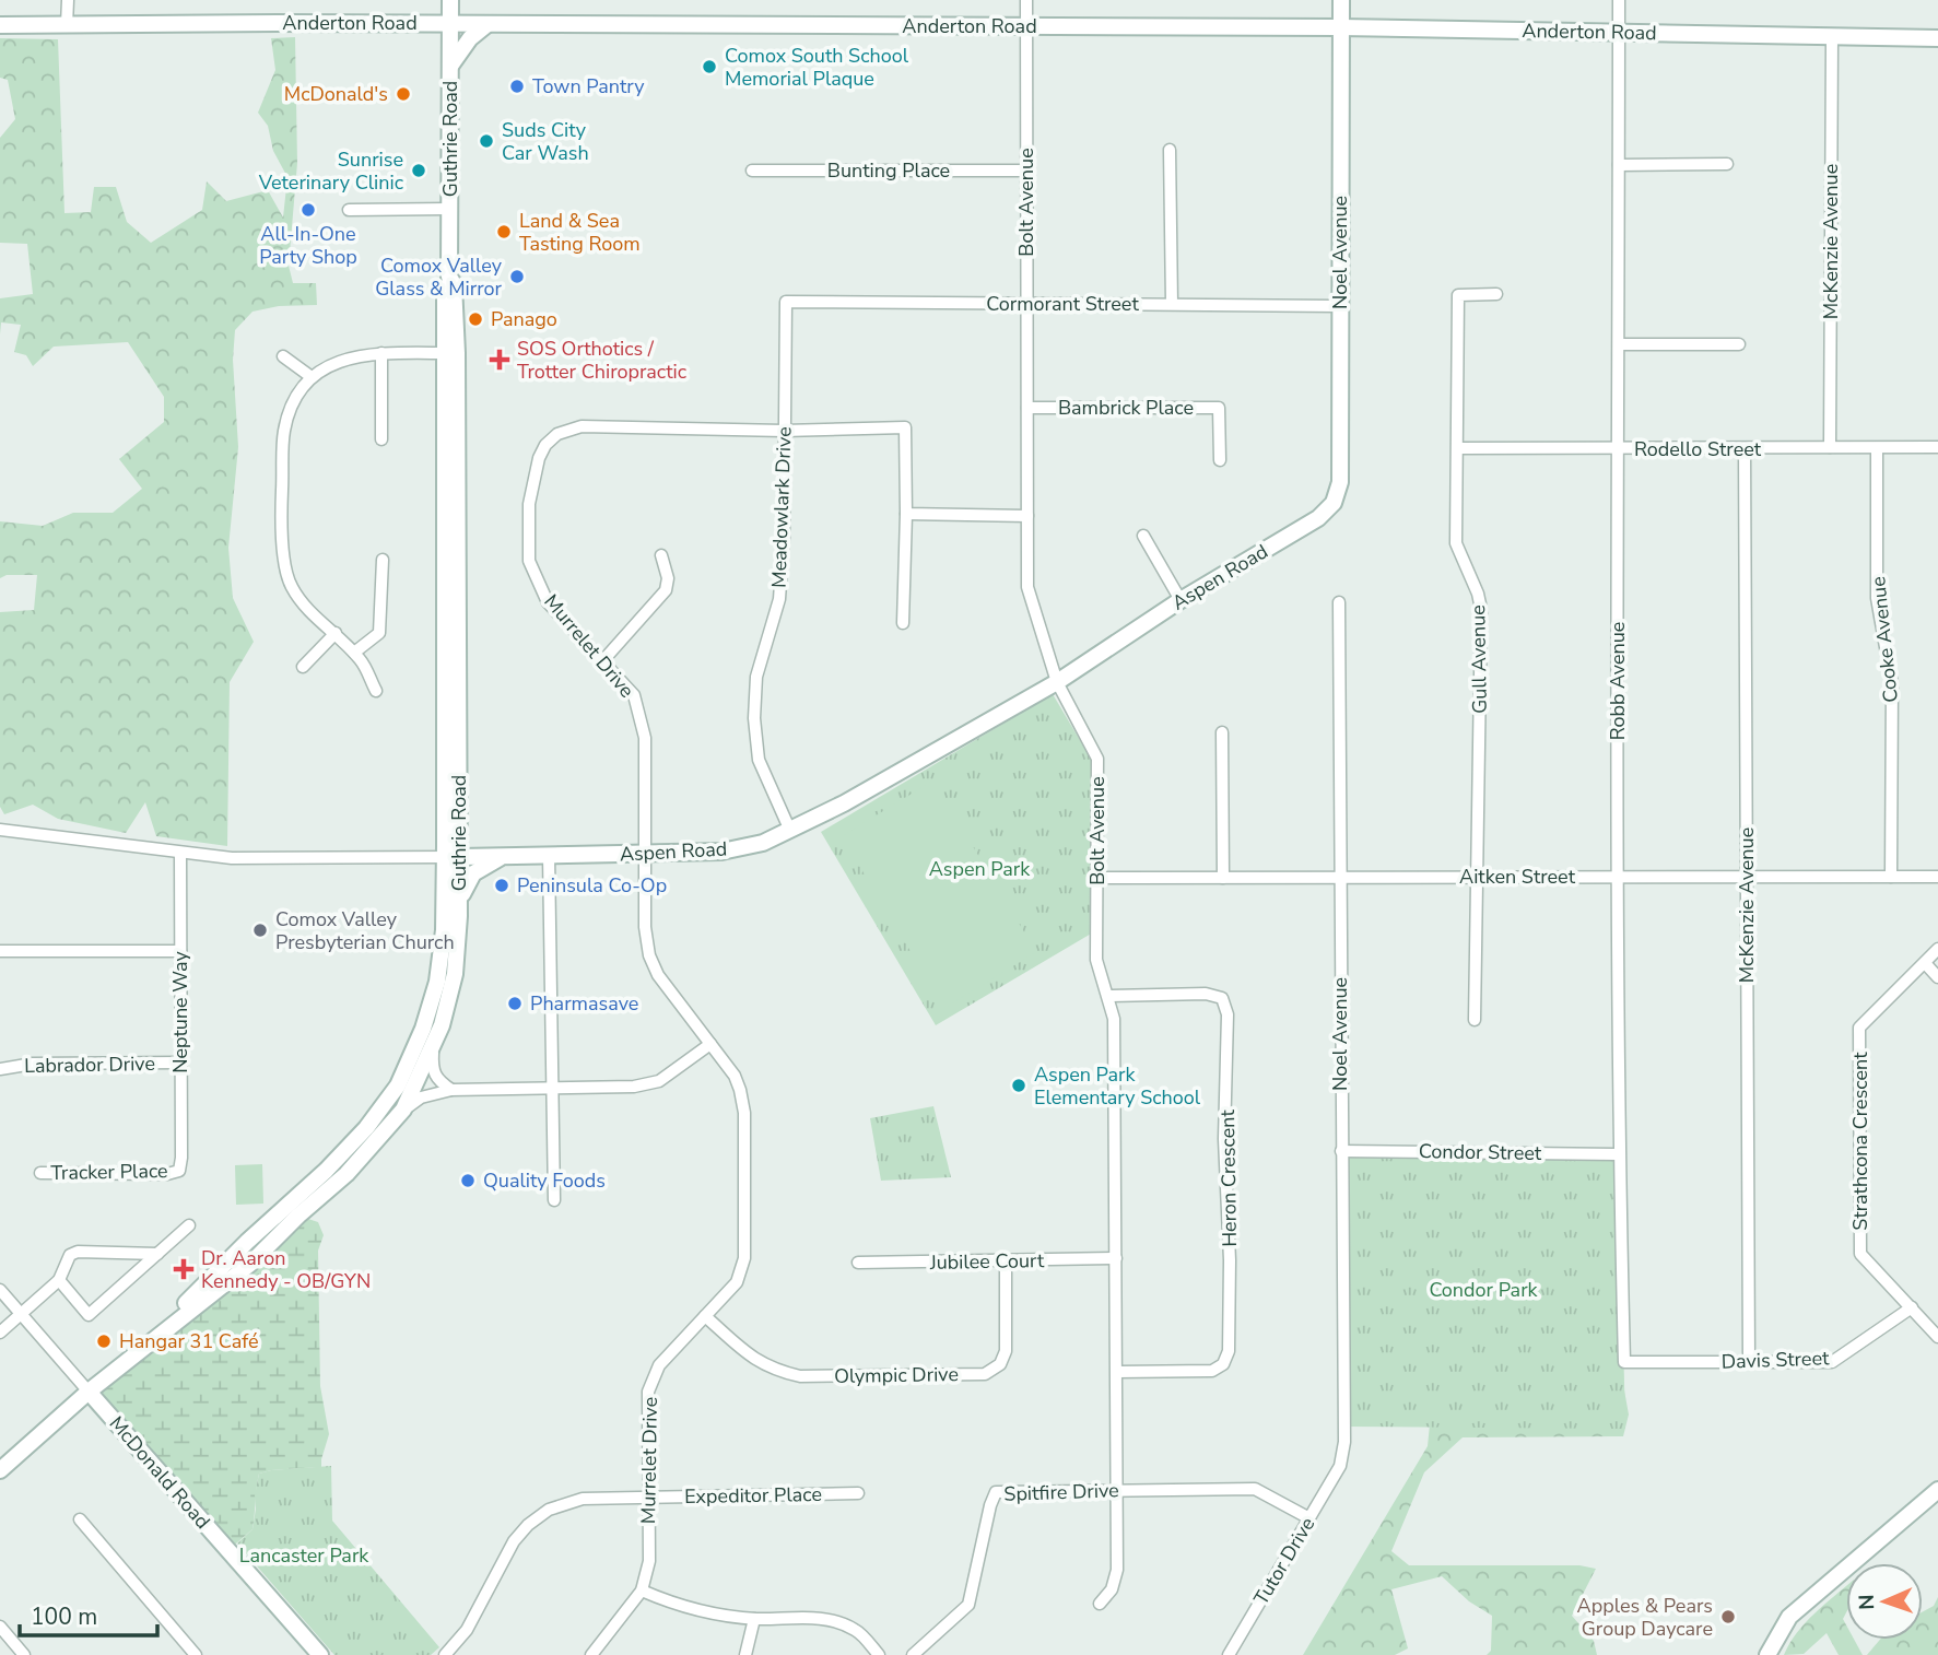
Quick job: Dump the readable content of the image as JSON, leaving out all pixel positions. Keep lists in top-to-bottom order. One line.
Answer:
{"streets":{"main road":["Anderton Road","Guthrie Road","Noel Avenue","Aspen Road","McDonald Road"],"street":["Bunting Place","Bolt Avenue","McKenzie Avenue","Cormorant Street","Bambrick Place","Rodello Street","Meadowlark Drive","Cooke Avenue","Murrelet Drive","Gull Avenue","Robb Avenue","Aitken Street","Neptune Way","Labrador Drive","Strathcona Crescent","Condor Street","Tracker Place","Heron Crescent","Jubilee Court","Davis Street","Olympic Drive","Spitfire Drive","Expeditor Place","Tutor Drive"]},"crossings":[["Anderton Road","Guthrie Road"],["Anderton Road","Bolt Avenue"],["Anderton Road","McKenzie Avenue"],["Anderton Road","Noel Avenue"],["Anderton Road","Robb Avenue"],["Guthrie Road","Aspen Road"],["Guthrie Road","McDonald Road"],["Bunting Place","Bolt Avenue"],["Bolt Avenue","Cormorant Street"],["Bolt Avenue","Bambrick Place"],["Bolt Avenue","Aspen Road"],["Bolt Avenue","Aitken Street"],["Bolt Avenue","Heron Crescent"],["Bolt Avenue","Jubilee Court"],["Bolt Avenue","Spitfire Drive"],["McKenzie Avenue","Rodello Street"],["McKenzie Avenue","Aitken Street"],["McKenzie Avenue","Davis Street"],["Noel Avenue","Cormorant Street"],["Noel Avenue","Aspen Road"],["Noel Avenue","Aitken Street"],["Noel Avenue","Condor Street"],["Noel Avenue","Tutor Drive"],["Cormorant Street","Meadowlark Drive"],["Rodello Street","Cooke Avenue"],["Rodello Street","Gull Avenue"],["Rodello Street","Robb Avenue"],["Meadowlark Drive","Aspen Road"],["Meadowlark Drive","Murrelet Drive"],["Aspen Road","Murrelet Drive"],["Aspen Road","Neptune Way"],["Cooke Avenue","Aitken Street"],["Murrelet Drive","Olympic Drive"],["Murrelet Drive","Expeditor Place"],["Gull Avenue","Aitken Street"],["Robb Avenue","Aitken Street"],["Robb Avenue","Condor Street"],["Robb Avenue","Davis Street"],["Neptune Way","Labrador Drive"],["Neptune Way","Tracker Place"],["Strathcona Crescent","Davis Street"],["Jubilee Court","Olympic Drive"],["Spitfire Drive","Tutor Drive"]],"parks":["Aspen Park","Condor Park","Lancaster Park"],"places":{"other":["Comox South School Memorial Plaque","Town Pantry","McDonald's","Suds City Car Wash","Sunrise Veterinary Clinic","All-In-One Party Shop","Land & Sea Tasting Room","Comox Valley Glass & Mirror","Panago","Peninsula Co-Op","Comox Valley Presbyterian Church","Pharmasave","Aspen Park Elementary School","Quality Foods","Hangar 31 Café","Apples & Pears Group Daycare"],"health":["SOS Orthotics / Trotter Chiropractic","Dr. Aaron Kennedy - OB/GYN"]},"scale_bar":"100 m","north":"left"}
